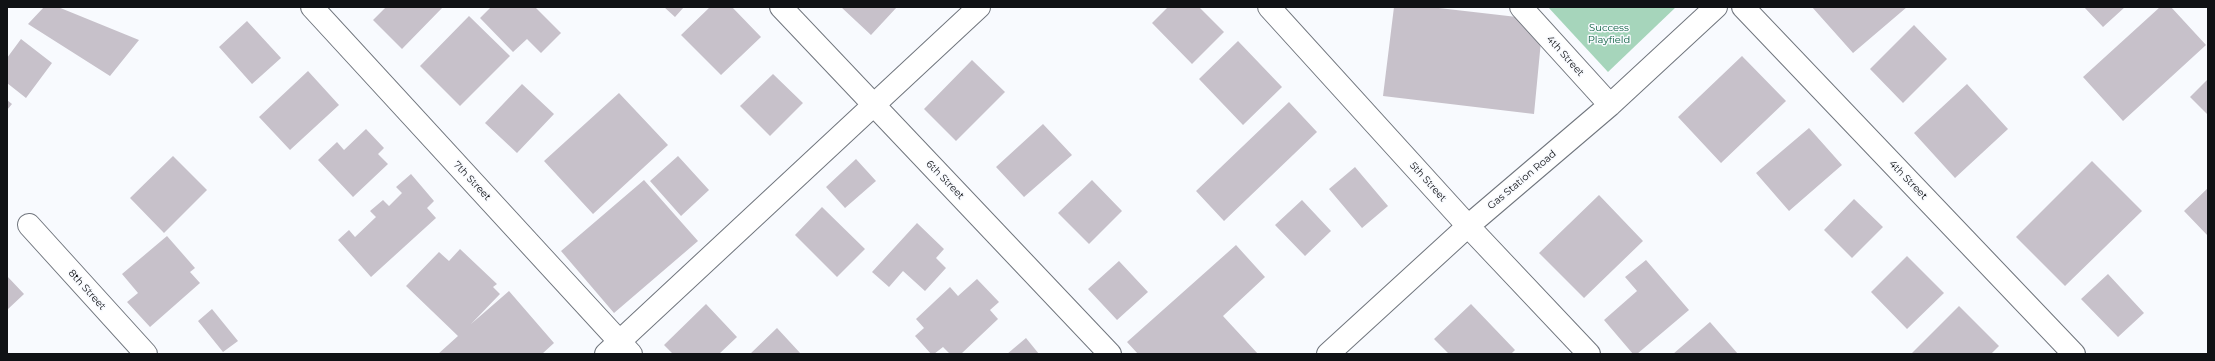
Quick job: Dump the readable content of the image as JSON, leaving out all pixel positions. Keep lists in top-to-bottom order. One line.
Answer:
{"streets":{"street":["4th Street","6th Street","Gas Station Road","7th Street","5th Street","8th Street"]},"crossings":[["4th Street","Gas Station Road"],["Gas Station Road","5th Street"]],"parks":["Success Playfield"]}
